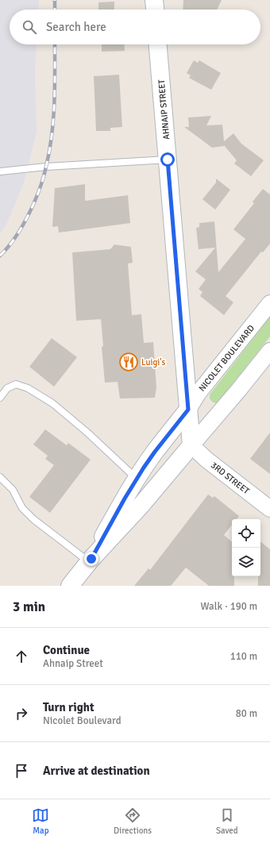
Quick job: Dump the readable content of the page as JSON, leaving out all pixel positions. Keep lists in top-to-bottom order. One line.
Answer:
{"streets":{"main road":["AHNAIP STREET","NICOLET BOULEVARD"],"street":["3RD STREET"]},"crossings":[["AHNAIP STREET","NICOLET BOULEVARD"],["AHNAIP STREET","3RD STREET"],["NICOLET BOULEVARD","3RD STREET"]],"places":{"restaurant":["Luigi's"]},"page":{"search":"Search here","heading":["3 min","Walk · 190 m"],"list":[["Continue","Ahnaip Street","110 m"],["Turn right","Nicolet Boulevard","80 m"],"Arrive at destination"],"nav":["Map","Directions","Saved"]}}
